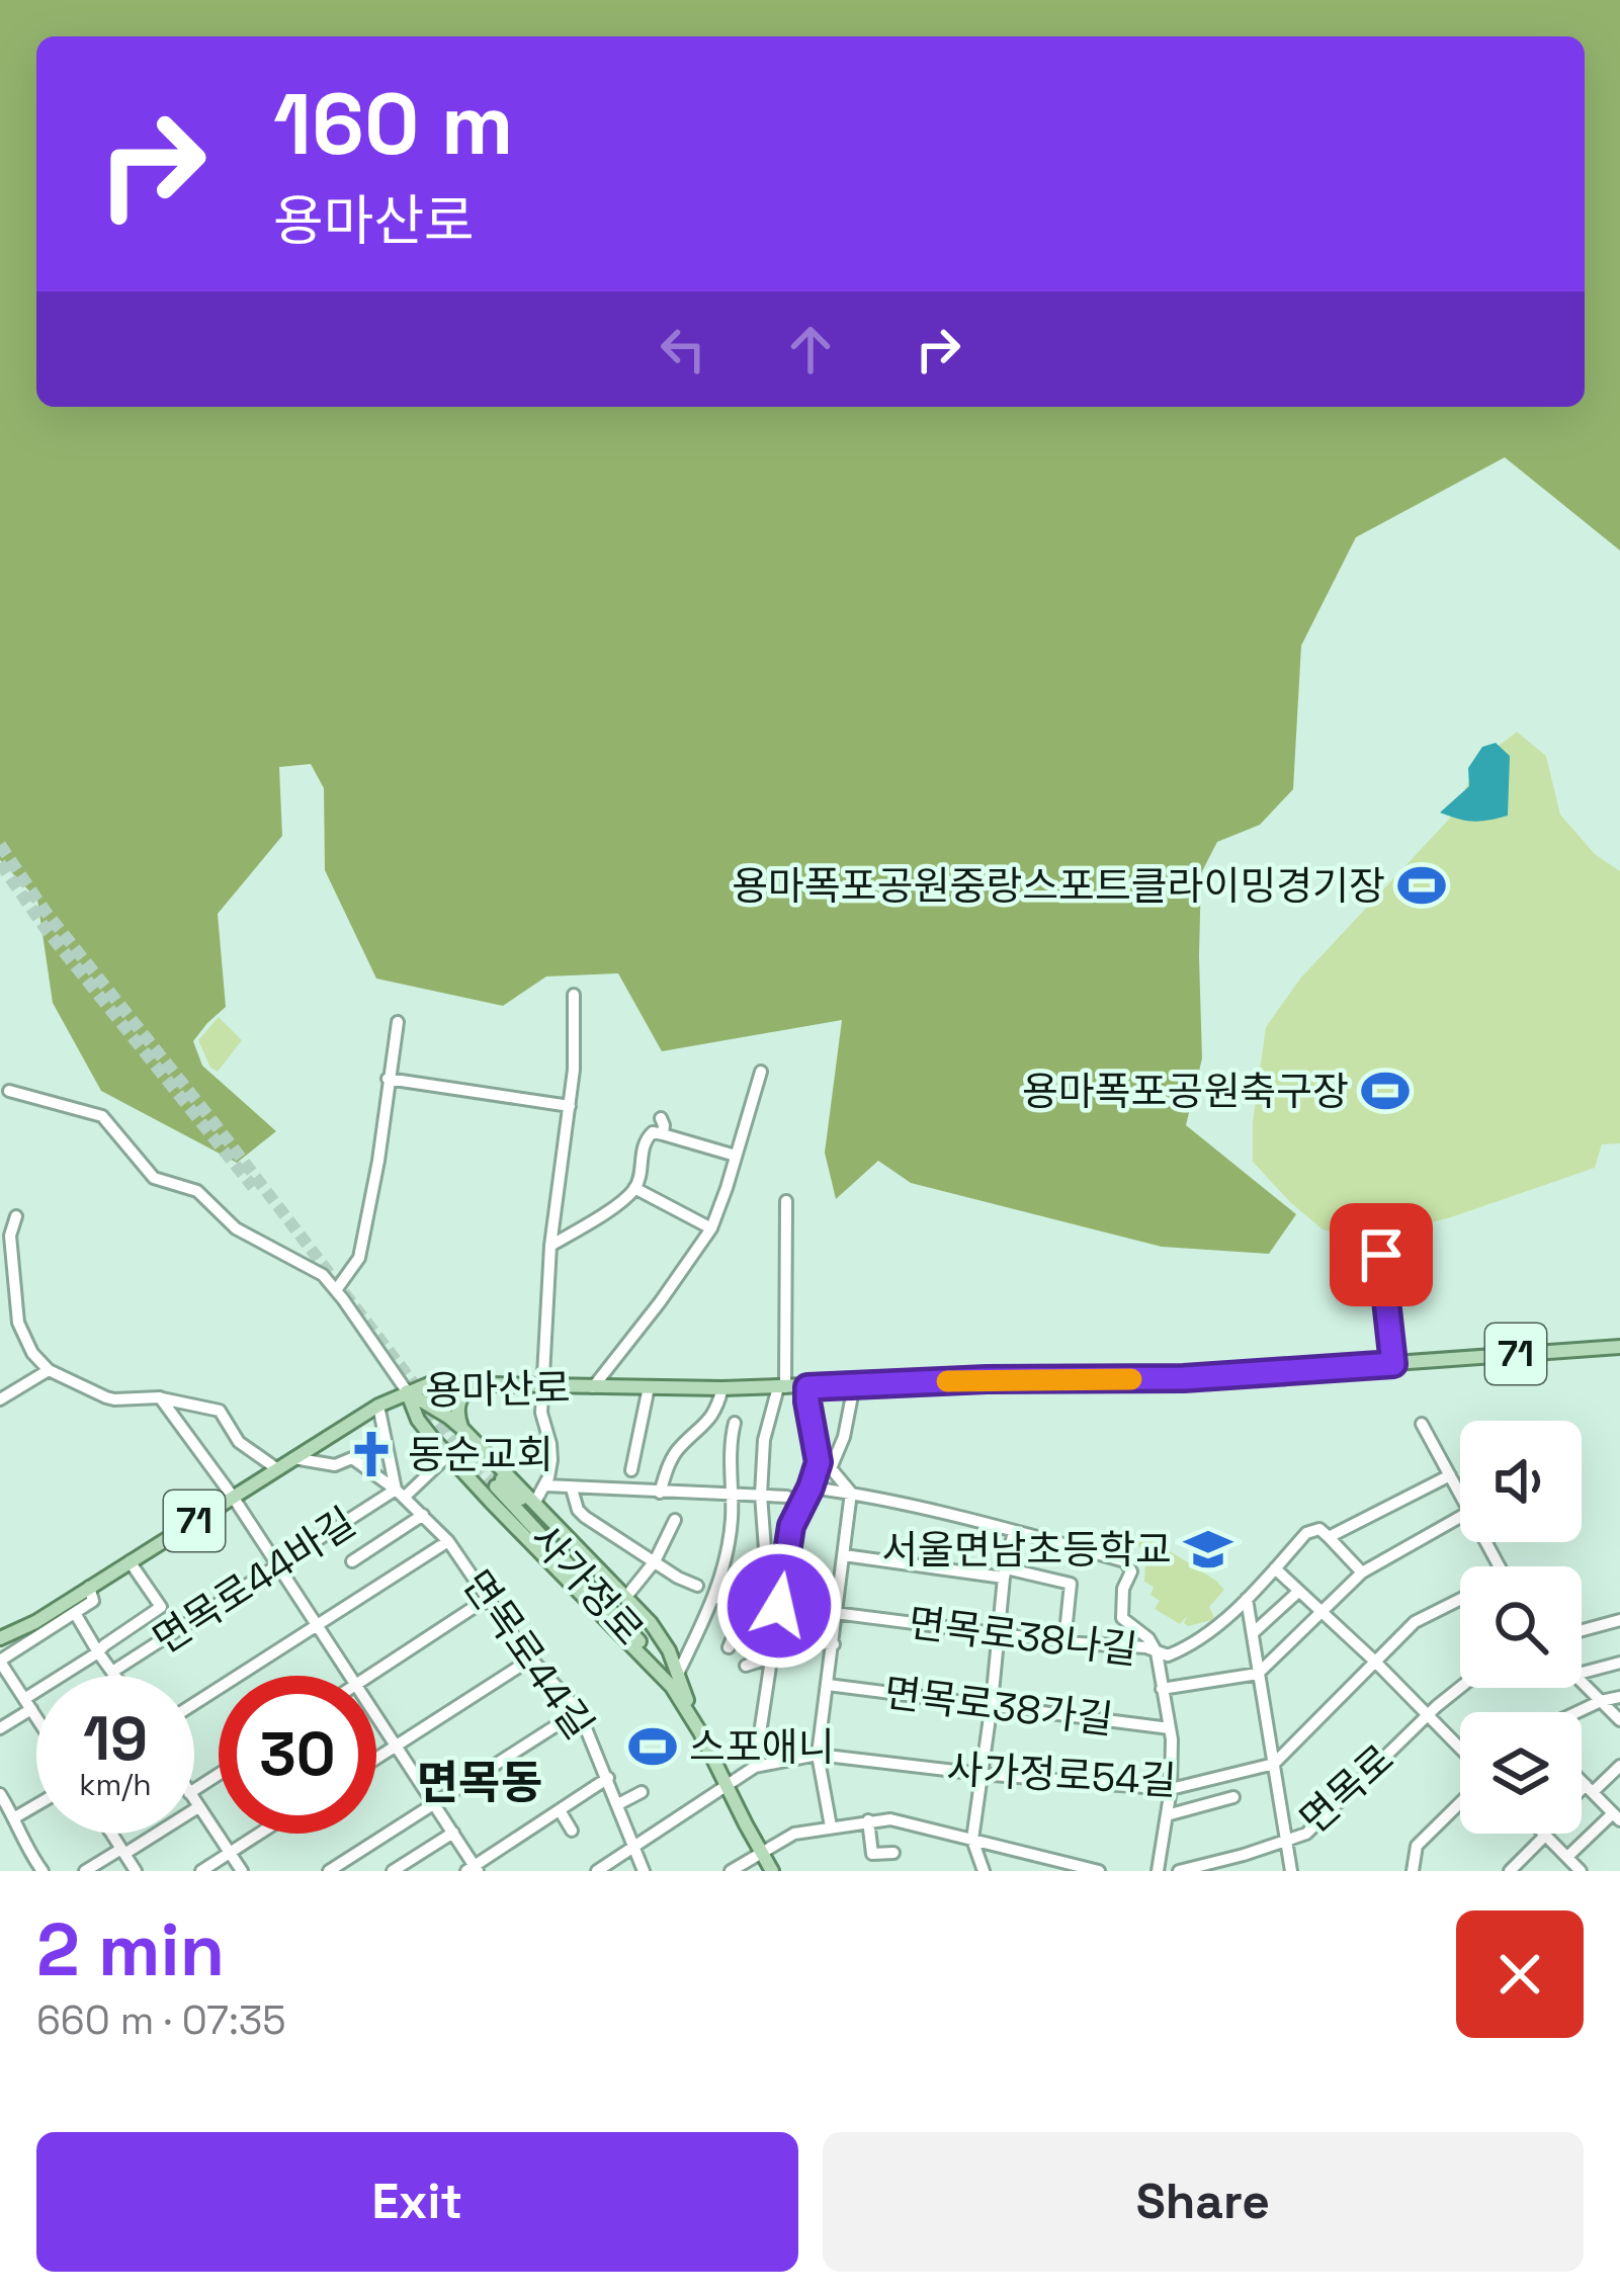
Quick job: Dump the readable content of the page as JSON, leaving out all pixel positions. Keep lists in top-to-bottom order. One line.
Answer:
{"streets":{"main road":["71","용마산로","사가정로"],"street":["면목로44바길","면목로38나길","면목로44길","면목로38가길","사가정로54길","면목로"]},"crossings":[["면목로44바길","면목로44길"],["면목로44길","사가정로54길"]],"districts":["면목동"],"places":{"sports":["용마폭포공원중랑스포트클라이밍경기장","용마폭포공원축구장","스포애니"],"church":["동순교회"],"school or university":["서울면남초등학교"]},"page":{"turn":["160 m","용마산로"],"speed":"19 km/h","limit":"30","heading":["2 min","660 m · 07:35"],"buttons":["Exit","Share"]}}
